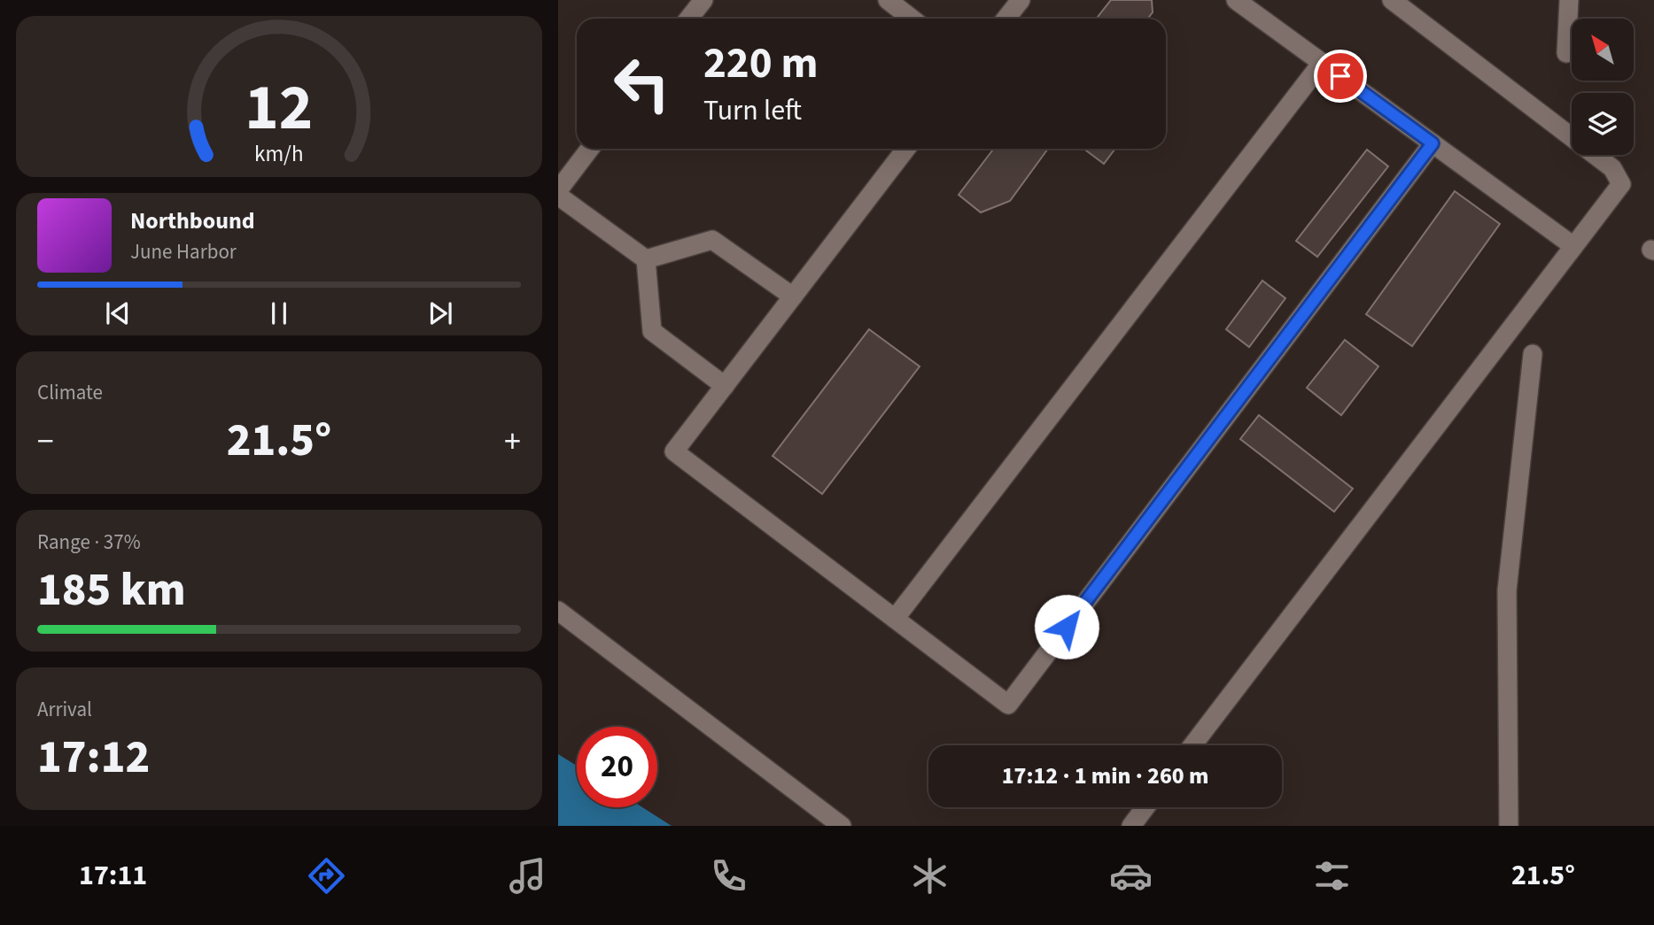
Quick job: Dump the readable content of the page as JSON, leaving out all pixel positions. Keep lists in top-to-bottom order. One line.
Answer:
{"north":"top left","page":{"turn":["220 m","Turn left"],"song":["Northbound","June Harbor"],"tile":["Climate",["Range · 37%","185 km"],["Arrival","17:12"]],"heat":["−","21.5°","+"],"limit":"20","trip":"17:12 · 1 min · 260 m","tabs":["17:11","21.5°"],"gauge":["12","km/h"]}}
